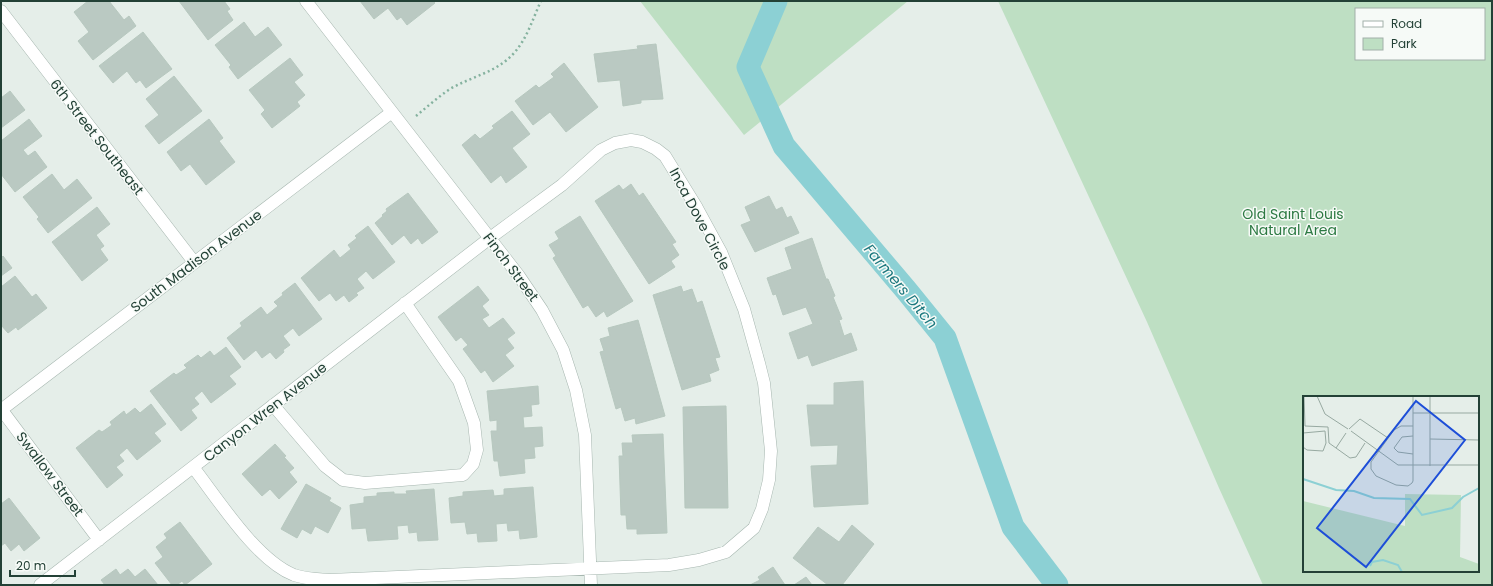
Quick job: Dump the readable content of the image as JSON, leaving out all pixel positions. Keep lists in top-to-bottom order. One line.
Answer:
{"streets":{"street":["6th Street Southeast","Inca Dove Circle","South Madison Avenue","Finch Street","Canyon Wren Avenue","Swallow Street"]},"crossings":[["6th Street Southeast","South Madison Avenue"],["Inca Dove Circle","Finch Street"],["Inca Dove Circle","Canyon Wren Avenue"],["South Madison Avenue","Finch Street"],["South Madison Avenue","Swallow Street"],["Finch Street","Canyon Wren Avenue"],["Canyon Wren Avenue","Swallow Street"]],"water":["Farmers Ditch"],"parks":["Old Saint Louis Natural Area"],"legend":["Road","Park"],"scale_bar":"20 m"}
